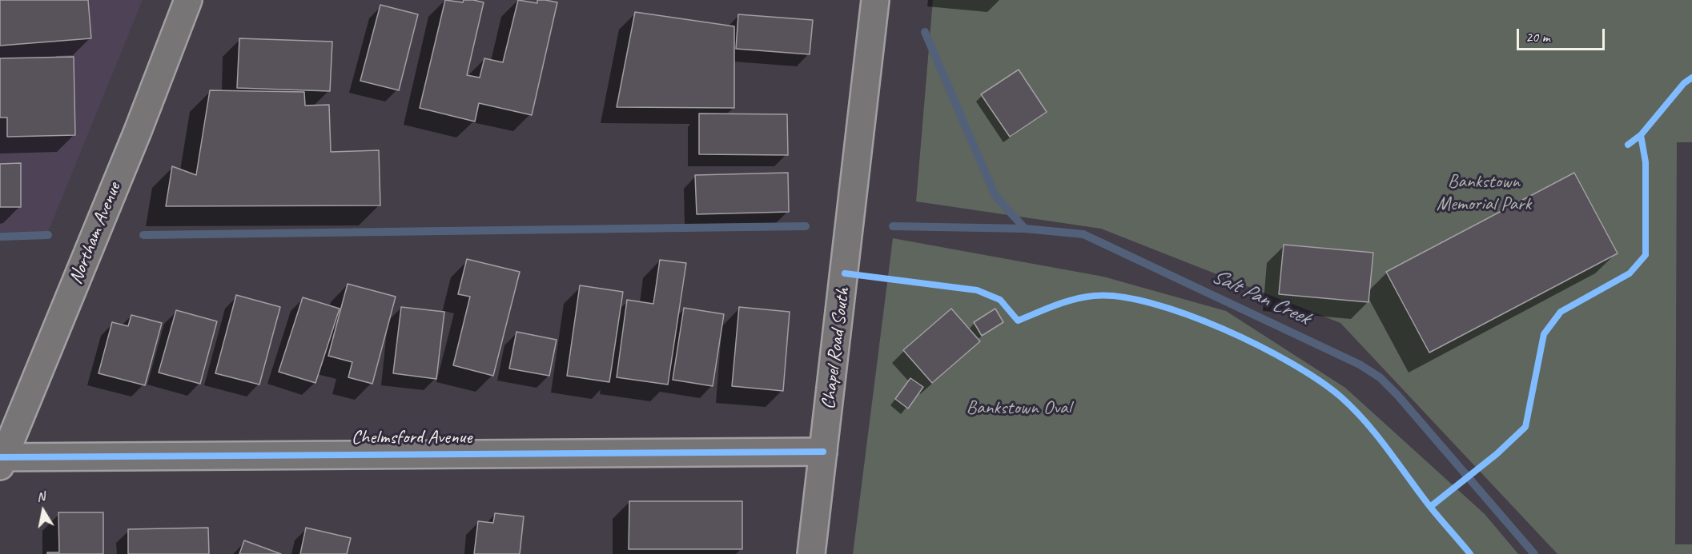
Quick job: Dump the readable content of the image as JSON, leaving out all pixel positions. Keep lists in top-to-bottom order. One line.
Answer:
{"streets":{"street":["Northam Avenue","Chapel Road South","Chelmsford Avenue"]},"crossings":[["Northam Avenue","Chelmsford Avenue"],["Chapel Road South","Chelmsford Avenue"]],"water":["Salt Pan Creek"],"parks":["Bankstown Memorial Park","Bankstown Oval"],"scale_bar":"20 m","north":"top"}
